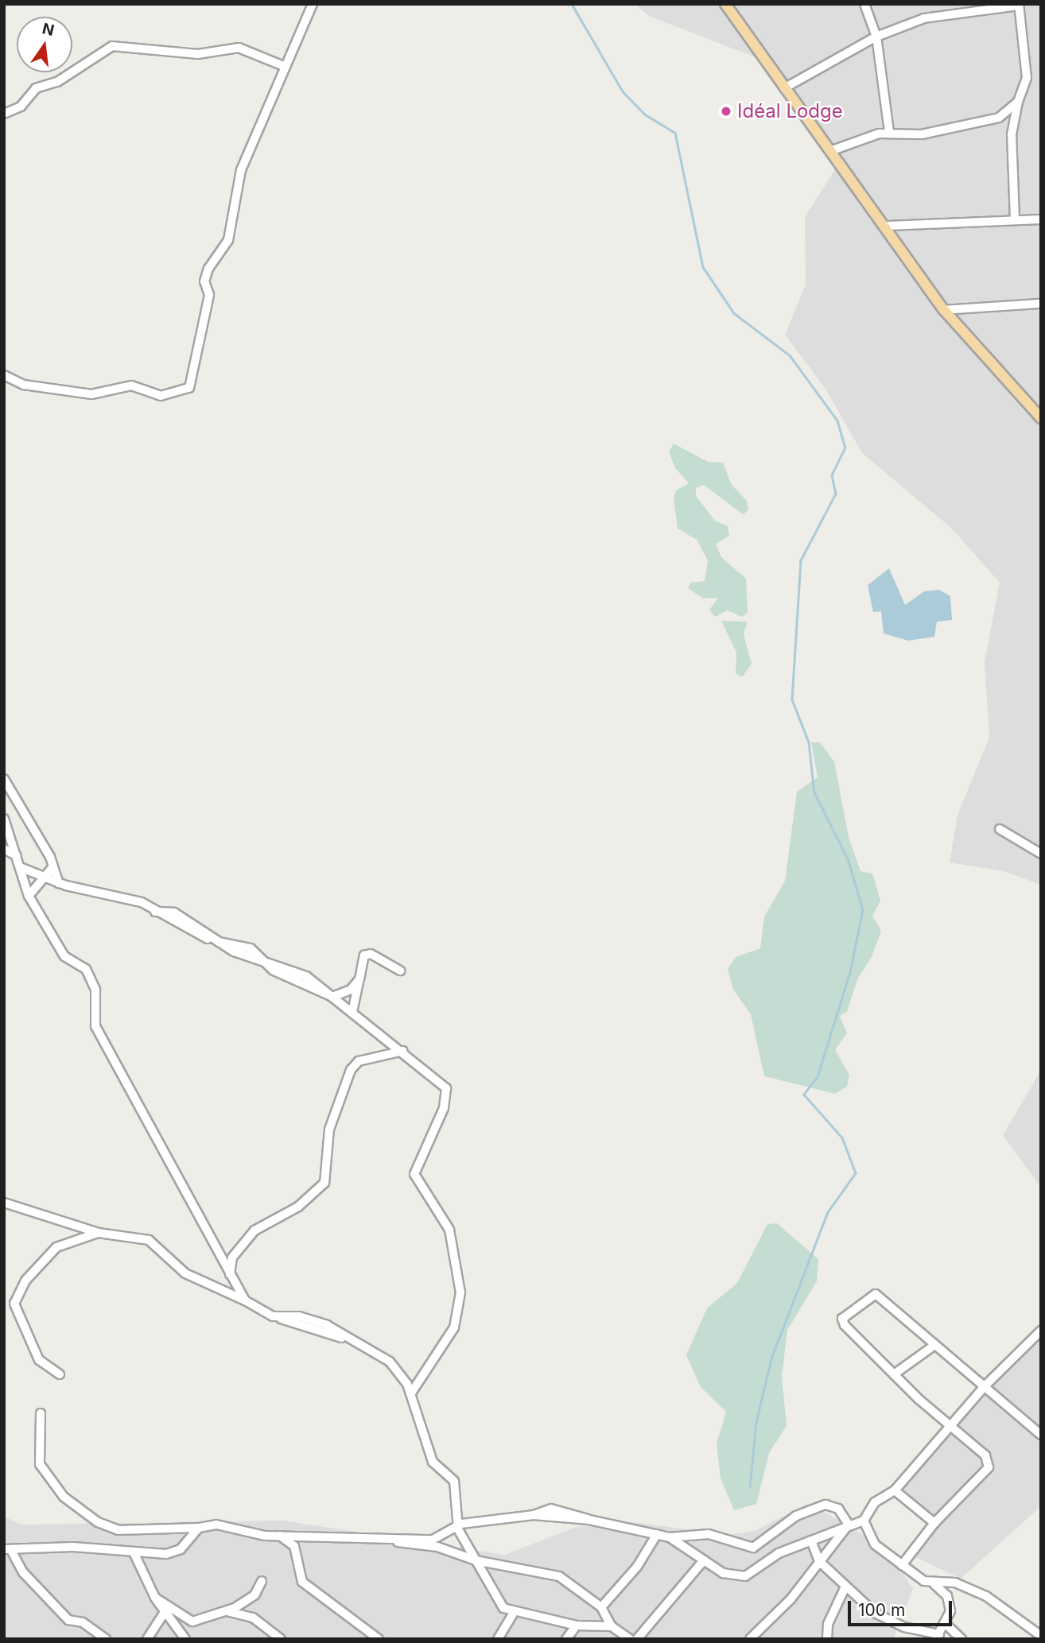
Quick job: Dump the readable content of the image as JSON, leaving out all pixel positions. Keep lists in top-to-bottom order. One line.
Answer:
{"places":["Idéal Lodge"],"scale_bar":"100 m","north":"top"}
